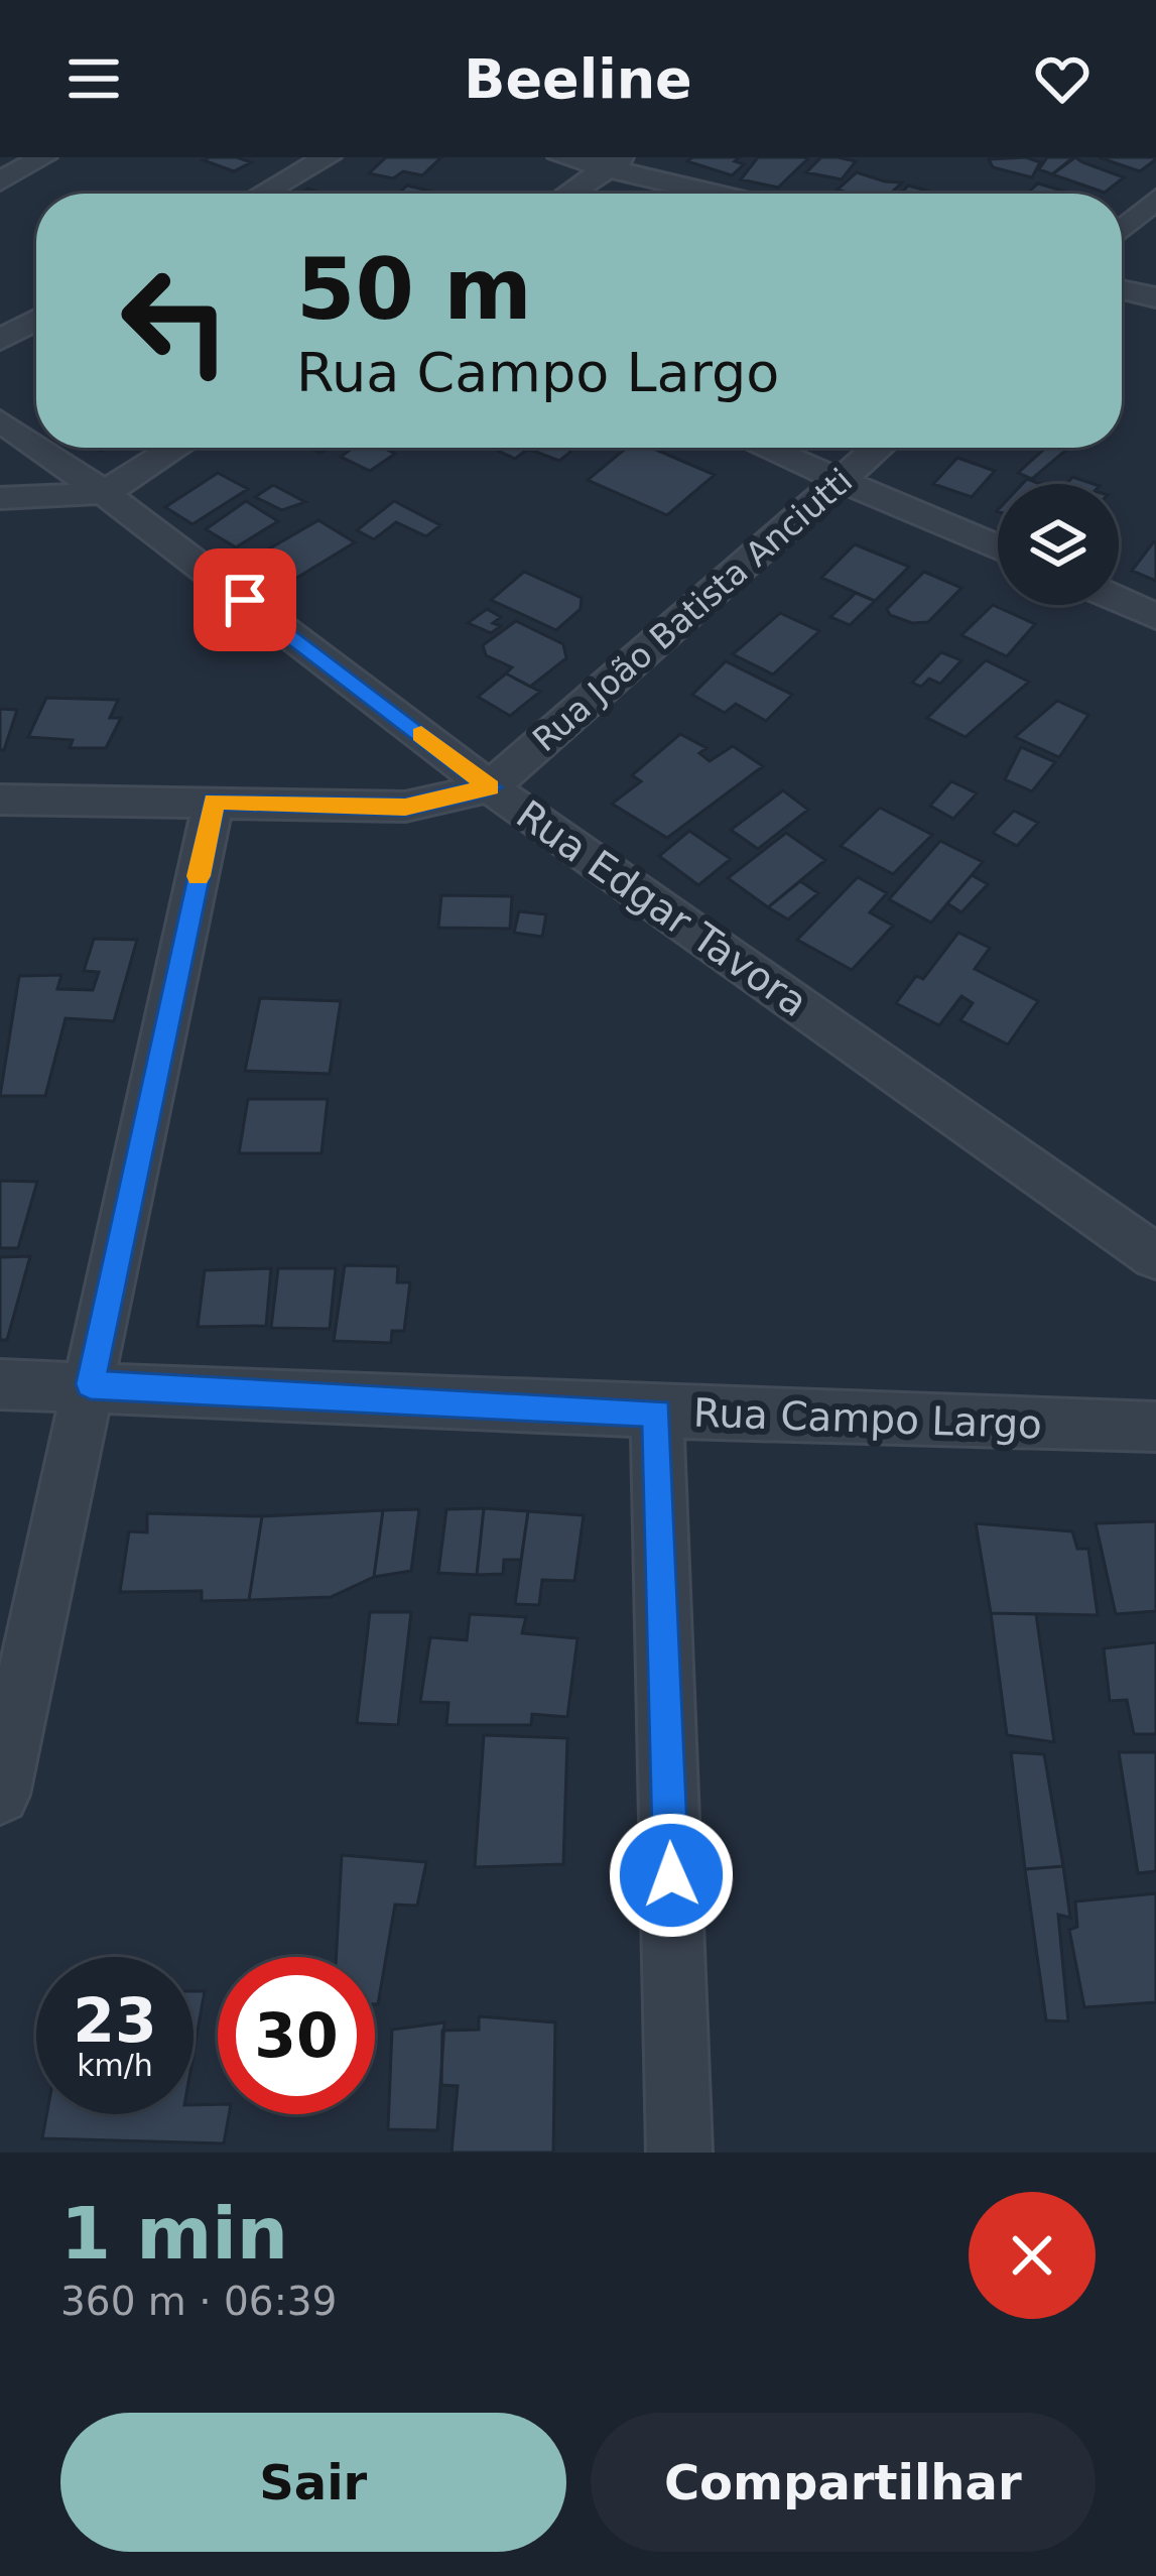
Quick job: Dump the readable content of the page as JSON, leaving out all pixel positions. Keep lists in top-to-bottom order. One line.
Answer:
{"streets":{"street":["Rua João Batista Anciutti","Rua Edgar Tavora","Rua Campo Largo"]},"crossings":[["Rua João Batista Anciutti","Rua Edgar Tavora"]],"page":{"header":"Beeline","turn":["50 m","Rua Campo Largo"],"speed":"23 km/h","limit":"30","heading":["1 min","360 m · 06:39"],"buttons":["Sair","Compartilhar"]}}
